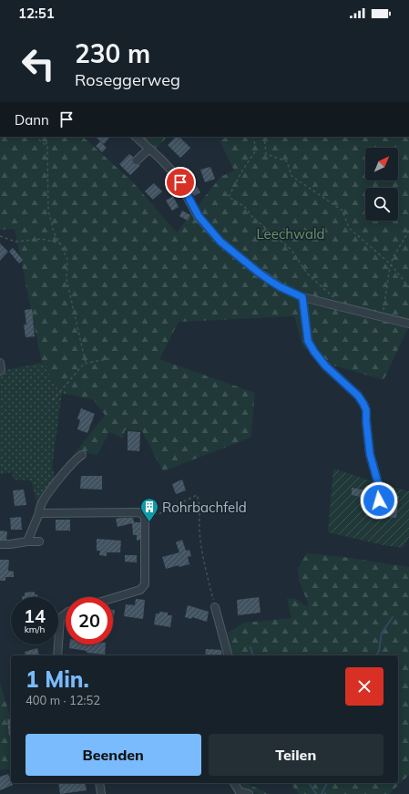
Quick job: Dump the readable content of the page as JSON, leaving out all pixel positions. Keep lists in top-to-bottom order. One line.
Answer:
{"parks":["Leechwald"],"places":{"building":["Rohrbachfeld"]},"north":"top right","page":{"status":"12:51","turn":["230 m","Roseggerweg"],"then":"Dann","speed":"14 km/h","limit":"20","heading":["1 Min.","400 m · 12:52"],"buttons":["Beenden","Teilen"]}}
